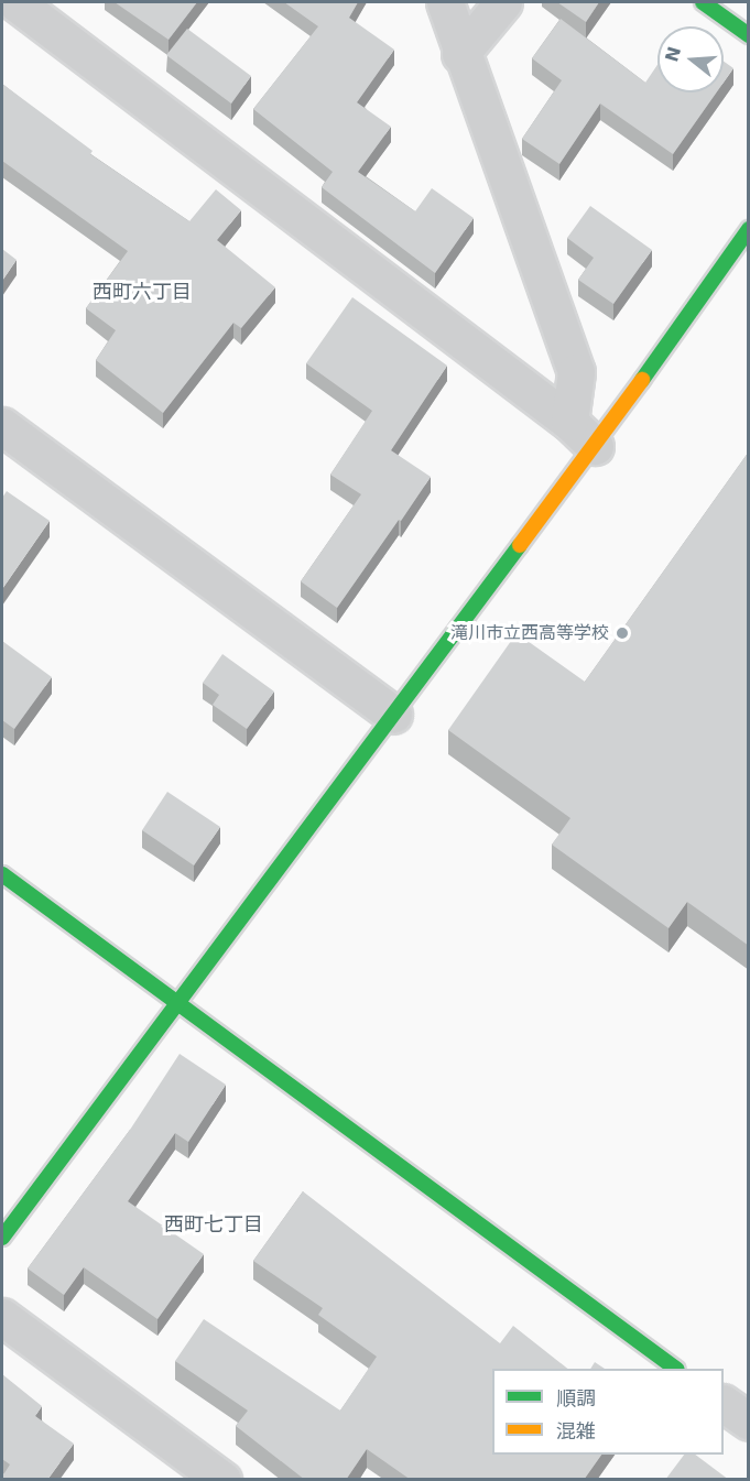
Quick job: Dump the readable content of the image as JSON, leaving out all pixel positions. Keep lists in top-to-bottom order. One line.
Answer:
{"districts":["西町六丁目","西町七丁目"],"places":["滝川市立西高等学校"],"legend":["順調","混雑"],"north":"left"}
